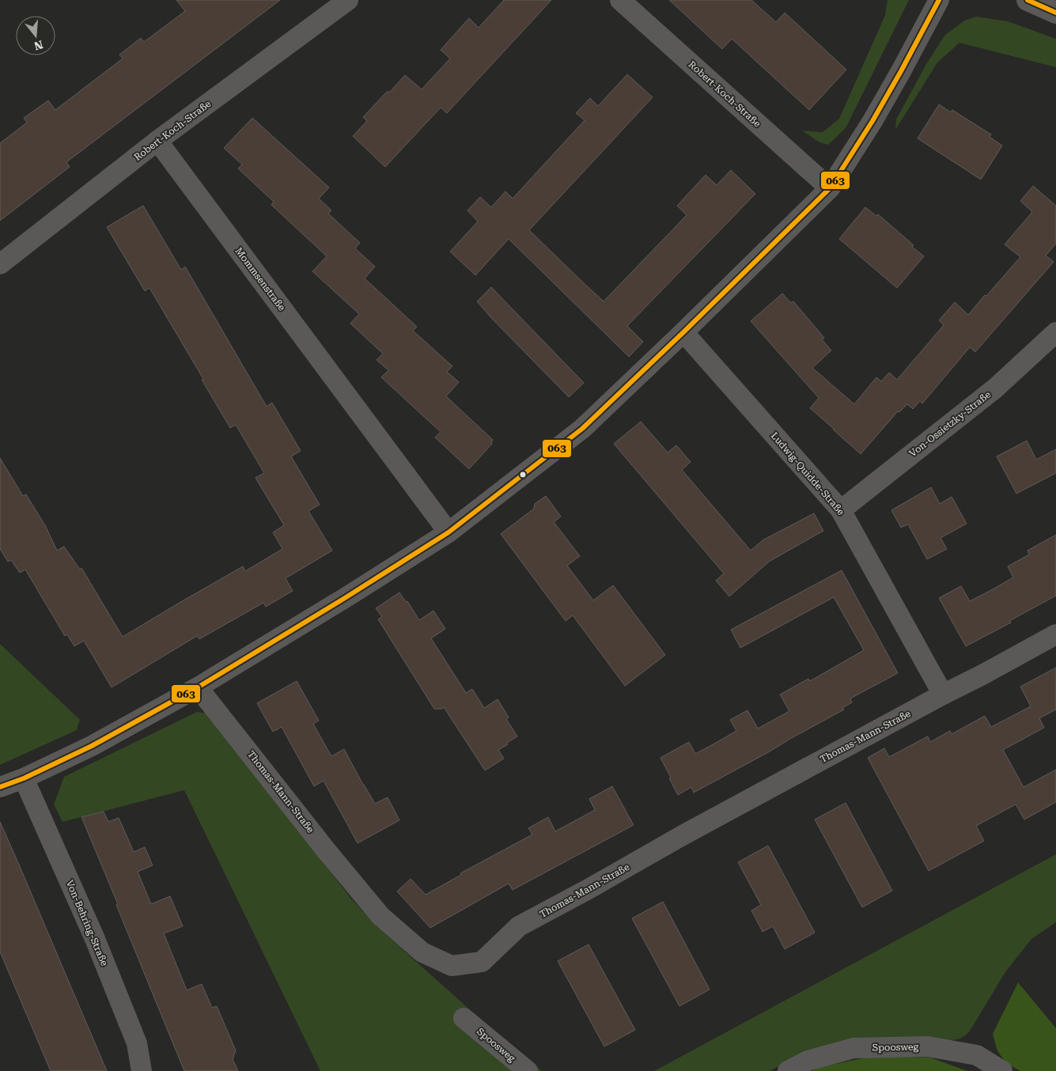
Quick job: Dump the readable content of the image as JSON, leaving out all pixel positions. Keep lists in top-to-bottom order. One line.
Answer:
{"streets":{"street":["Robert-Koch-Straße","Mommsenstraße","Von-Ossietzky-Straße","Ludwig-Quidde-Straße","Thomas-Mann-Straße","Von-Behring-Straße","Spoosweg"]},"crossings":[["Robert-Koch-Straße","Mommsenstraße"],["Von-Ossietzky-Straße","Ludwig-Quidde-Straße"],["Ludwig-Quidde-Straße","Thomas-Mann-Straße"]],"lines":["transit line 063"],"north":"bottom"}
